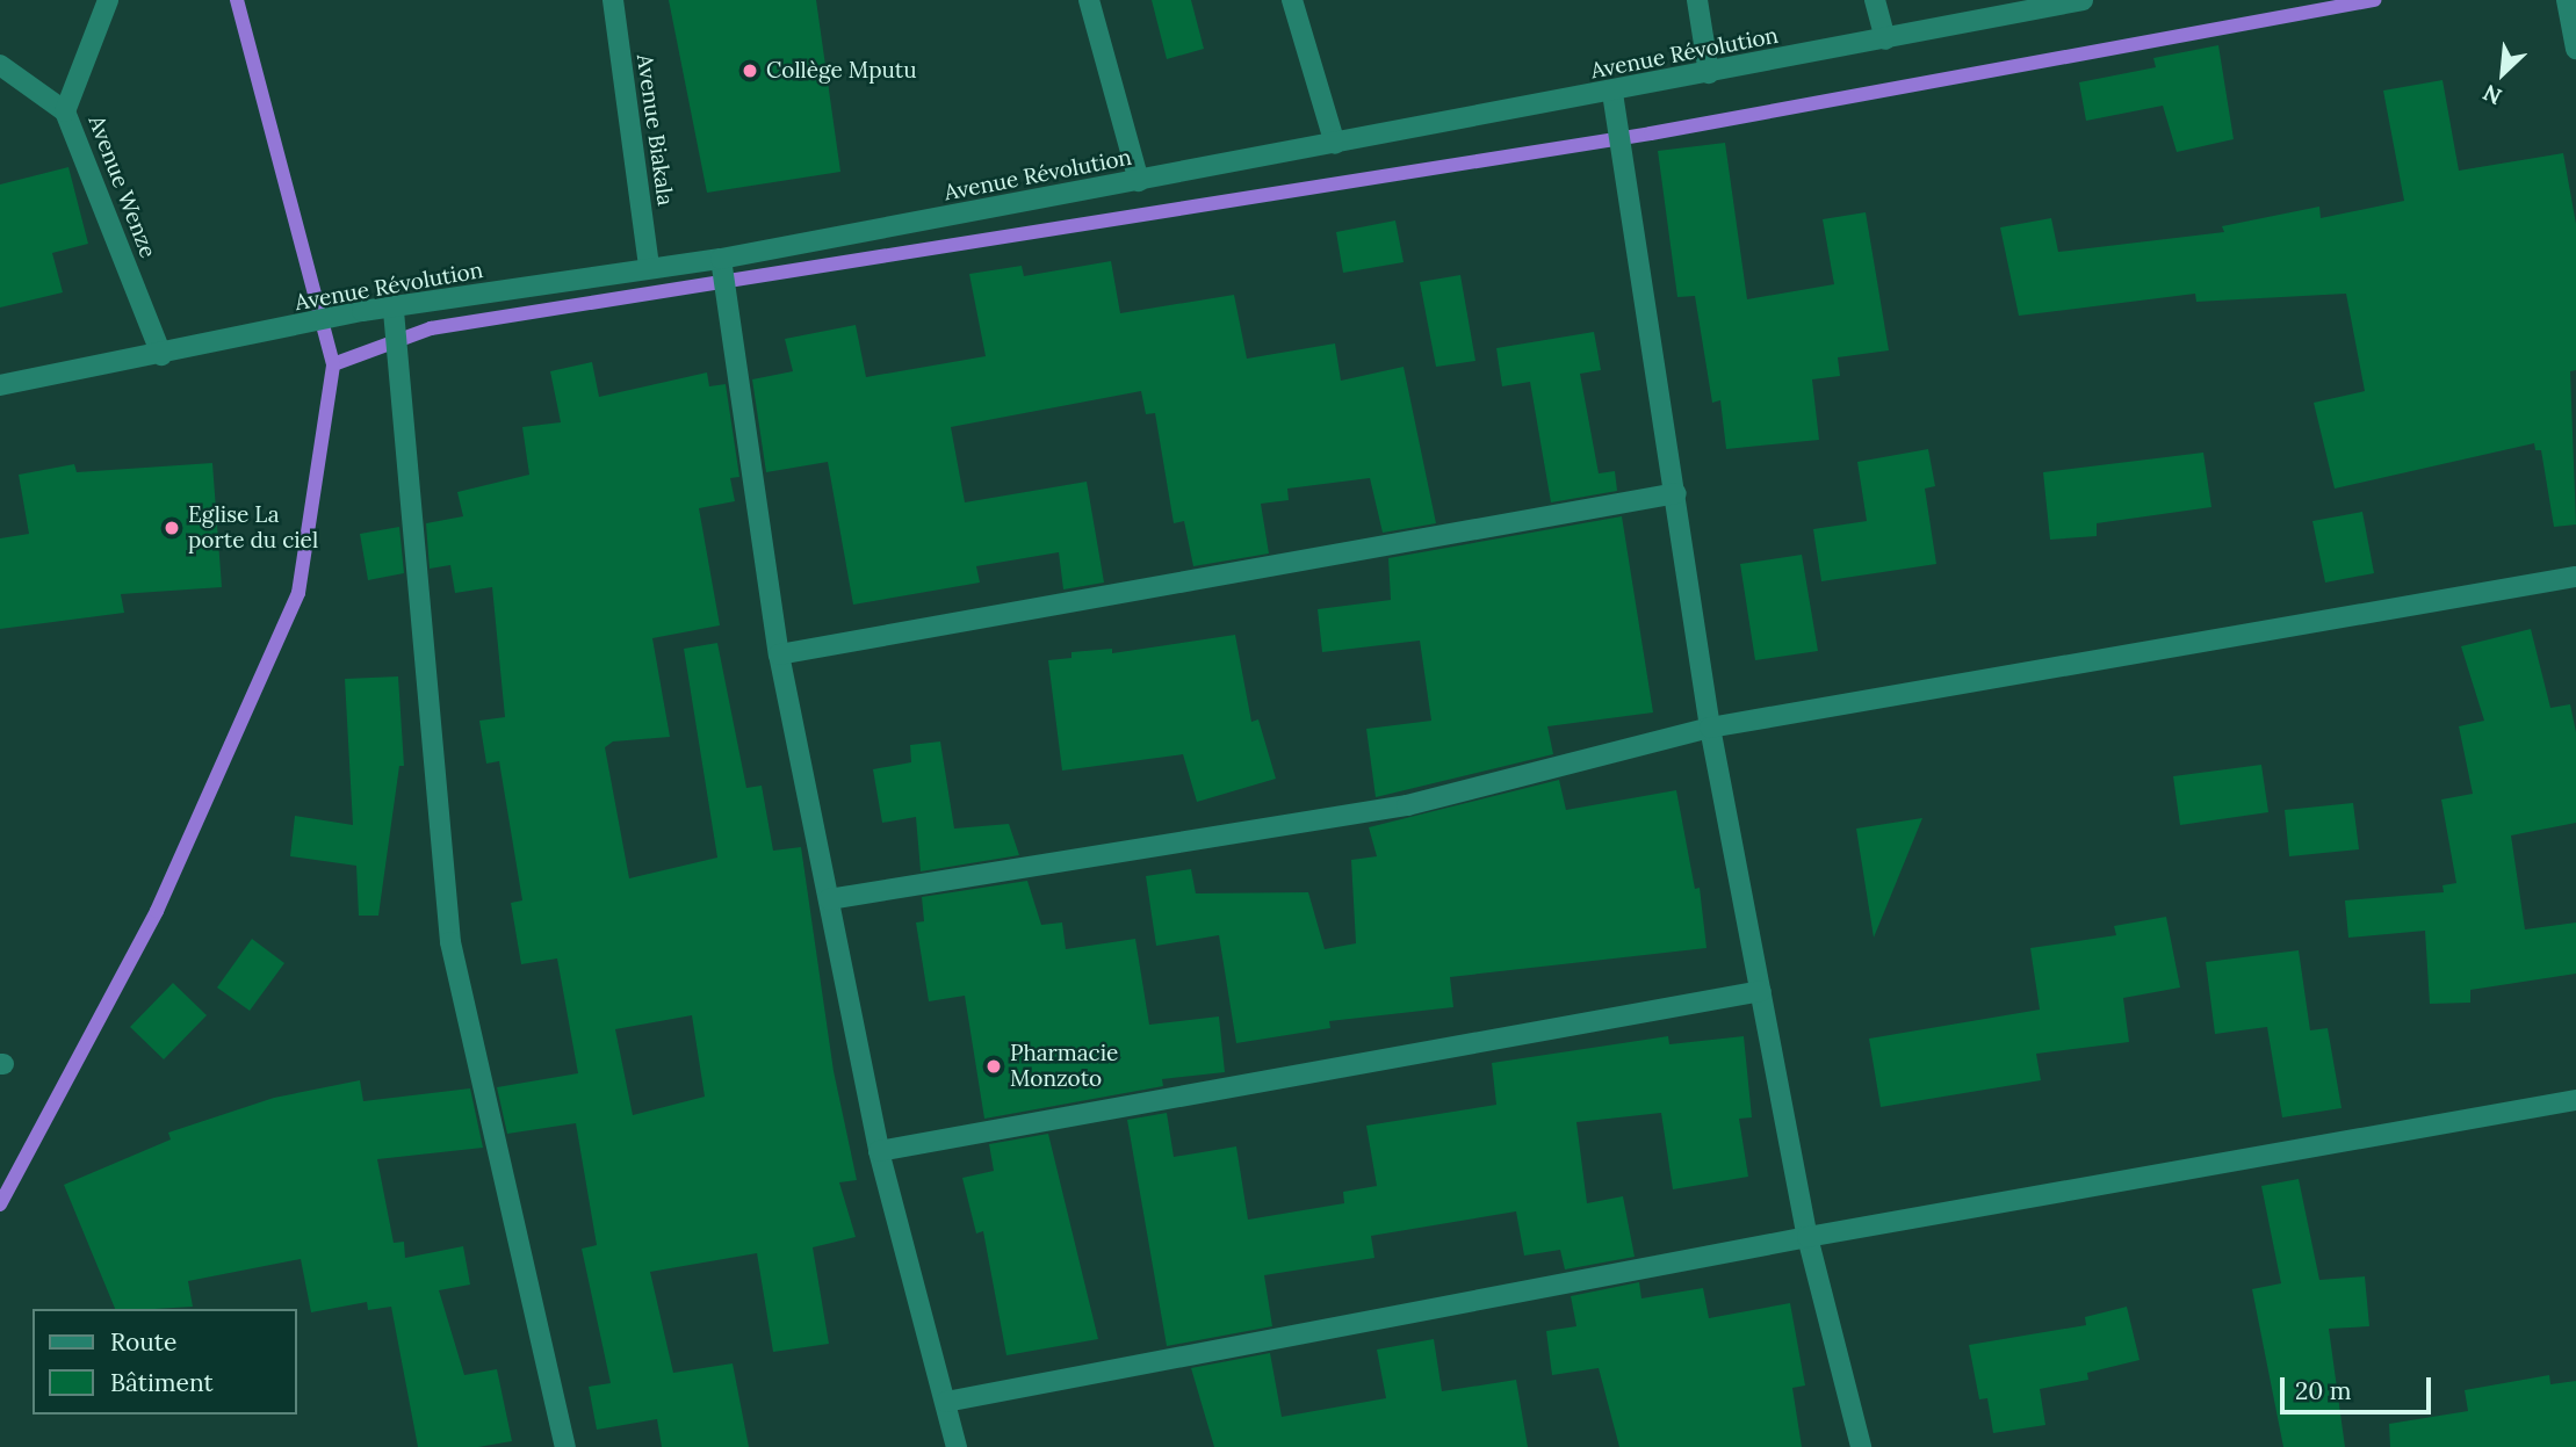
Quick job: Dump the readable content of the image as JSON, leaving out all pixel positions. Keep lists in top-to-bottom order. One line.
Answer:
{"streets":{"street":["Avenue Révolution","Avenue Biakala","Avenue Wenze"]},"crossings":[["Avenue Révolution","Avenue Biakala"],["Avenue Révolution","Avenue Wenze"]],"places":["Collège Mputu","Eglise La porte du ciel","Pharmacie Monzoto"],"legend":["Route","Bâtiment"],"scale_bar":"20 m","north":"bottom left"}
